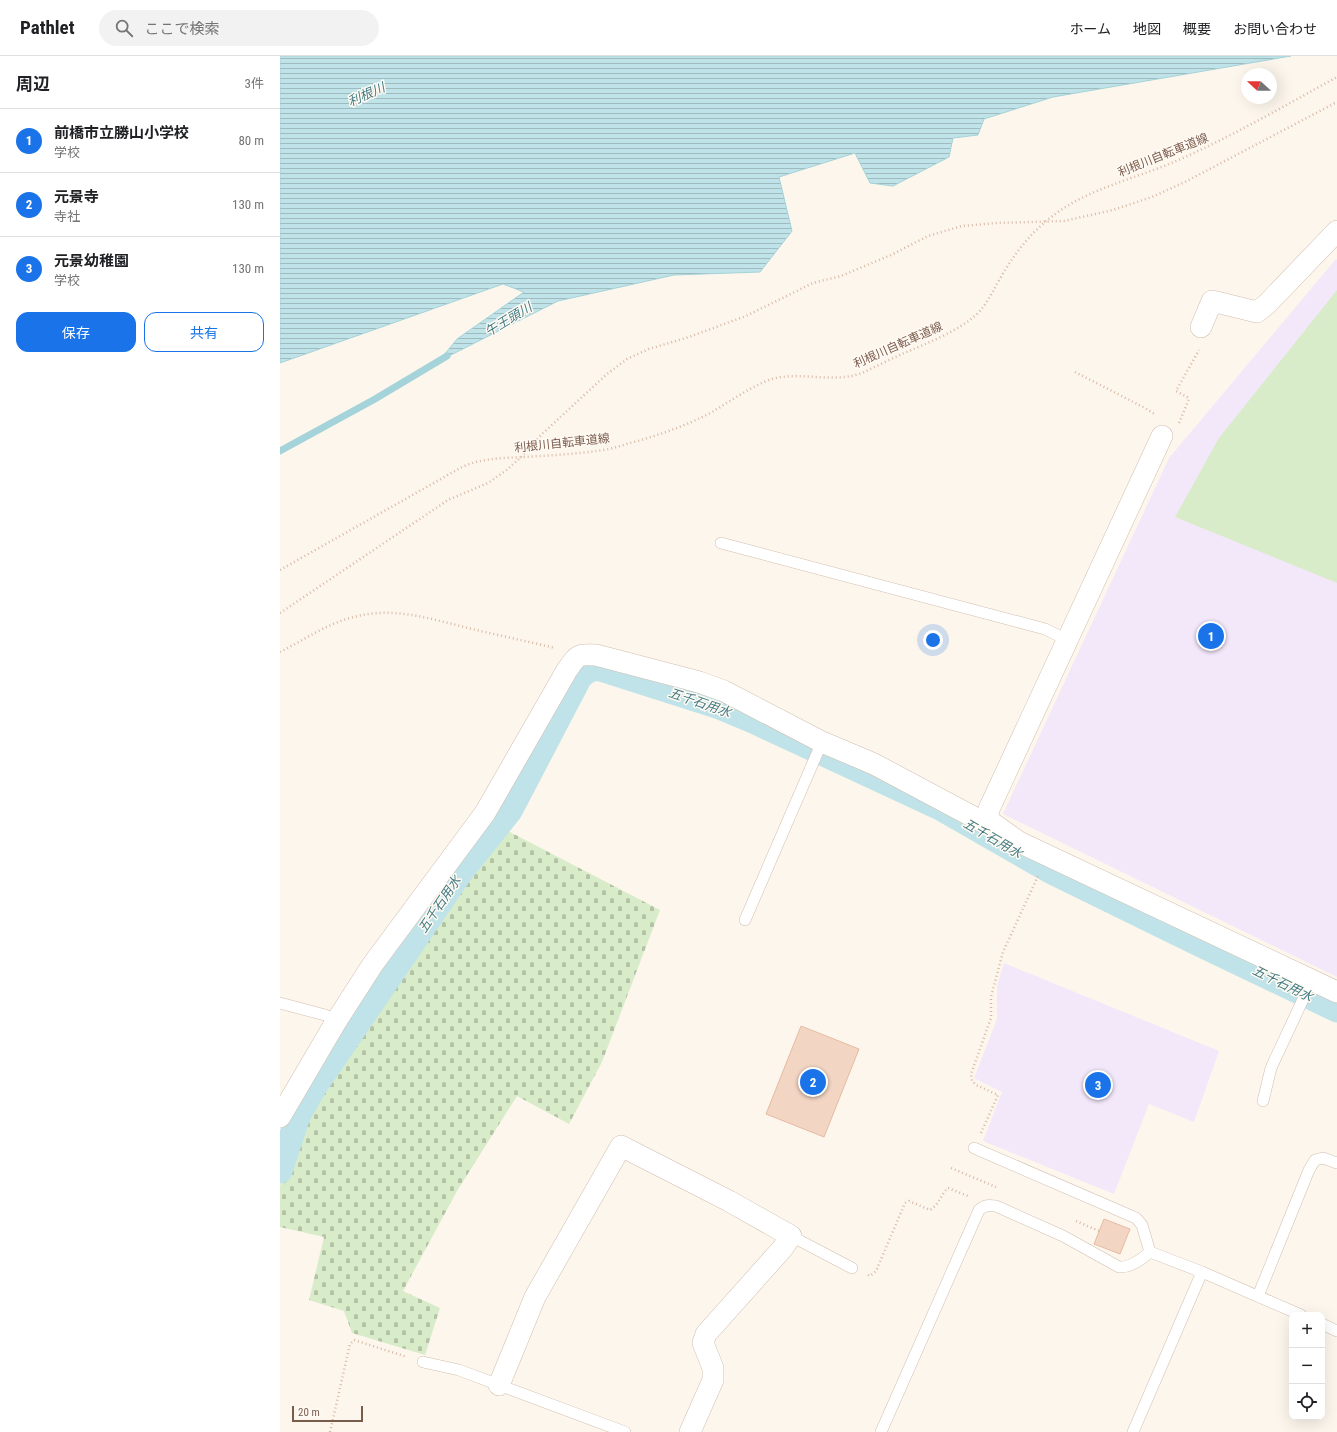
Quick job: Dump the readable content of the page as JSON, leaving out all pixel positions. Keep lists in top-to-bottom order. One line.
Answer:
{"streets":{"path":["利根川自転車道線"]},"water":["利根川","午王頭川","五千石用水"],"scale_bar":"20 m","north":"left","page":{"header":"Pathlet","search":"ここで検索","nav":["ホーム","地図","概要","お問い合わせ"],"heading":["周辺","3件"],"list":[{"mark":"1","name":"前橋市立勝山小学校","note":"学校","value":"80 m"},{"mark":"2","name":"元景寺","note":"寺社","value":"130 m"},{"mark":"3","name":"元景幼稚園","note":"学校","value":"130 m"}],"buttons":["保存","共有"],"pins":["1","2","3"],"map_buttons":["+","−"],"scale":"20 m"}}
